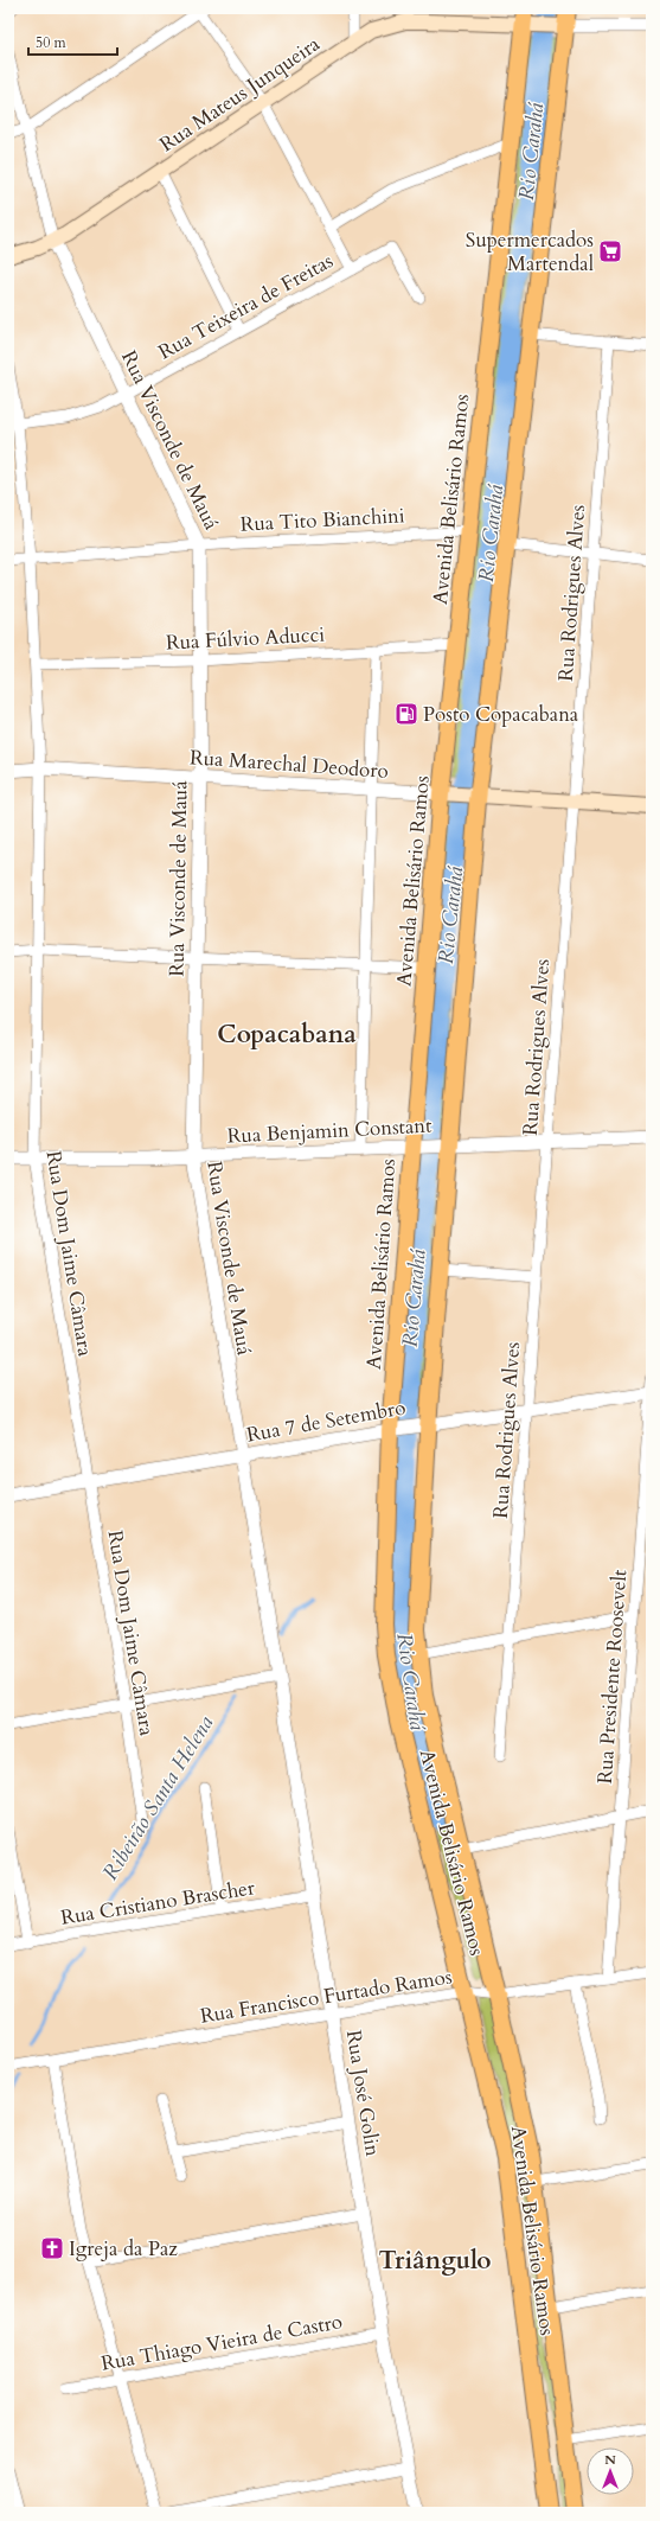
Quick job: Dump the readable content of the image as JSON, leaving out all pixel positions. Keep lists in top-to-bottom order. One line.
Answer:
{"streets":{"main road":["Rua Mateus Junqueira","Avenida Belisário Ramos","Rua Marechal Deodoro"],"street":["Rua Teixeira de Freitas","Rua Visconde de Mauá","Rua Tito Bianchini","Rua Rodrigues Alves","Rua Fúlvio Aducci","Rua Benjamin Constant","Rua Dom Jaime Câmara","Rua 7 de Setembro","Rua Presidente Roosevelt","Rua Cristiano Brascher","Rua Francisco Furtado Ramos","Rua José Golin","Rua Thiago Vieira de Castro"]},"crossings":[["Rua Mateus Junqueira","Rua Visconde de Mauá"],["Rua Mateus Junqueira","Avenida Belisário Ramos"],["Rua Teixeira de Freitas","Rua Visconde de Mauá"],["Rua Teixeira de Freitas","Rua Dom Jaime Câmara"],["Rua Visconde de Mauá","Rua Tito Bianchini"],["Rua Visconde de Mauá","Rua Fúlvio Aducci"],["Rua Visconde de Mauá","Rua Marechal Deodoro"],["Rua Visconde de Mauá","Rua Benjamin Constant"],["Rua Visconde de Mauá","Rua 7 de Setembro"],["Rua Visconde de Mauá","Rua José Golin"],["Avenida Belisário Ramos","Rua Tito Bianchini"],["Avenida Belisário Ramos","Rua Fúlvio Aducci"],["Avenida Belisário Ramos","Rua Marechal Deodoro"],["Avenida Belisário Ramos","Rua Benjamin Constant"],["Avenida Belisário Ramos","Rua 7 de Setembro"],["Avenida Belisário Ramos","Rua Francisco Furtado Ramos"],["Rua Tito Bianchini","Rua Dom Jaime Câmara"],["Rua Rodrigues Alves","Rua Marechal Deodoro"],["Rua Rodrigues Alves","Rua Benjamin Constant"],["Rua Rodrigues Alves","Rua 7 de Setembro"],["Rua Fúlvio Aducci","Rua Dom Jaime Câmara"],["Rua Marechal Deodoro","Rua Dom Jaime Câmara"],["Rua Benjamin Constant","Rua Dom Jaime Câmara"],["Rua Dom Jaime Câmara","Rua 7 de Setembro"],["Rua 7 de Setembro","Rua Presidente Roosevelt"],["Rua Presidente Roosevelt","Rua Francisco Furtado Ramos"],["Rua Cristiano Brascher","Rua José Golin"],["Rua Francisco Furtado Ramos","Rua José Golin"],["Rua José Golin","Rua Thiago Vieira de Castro"]],"districts":["Copacabana","Triângulo"],"water":["Rio Carahá","Ribeirão Santa Helena"],"places":{"supermarket":["Supermercados Martendal"],"fuel station":["Posto Copacabana"],"church":["Igreja da Paz"]},"scale_bar":"50 m","north":"top"}
